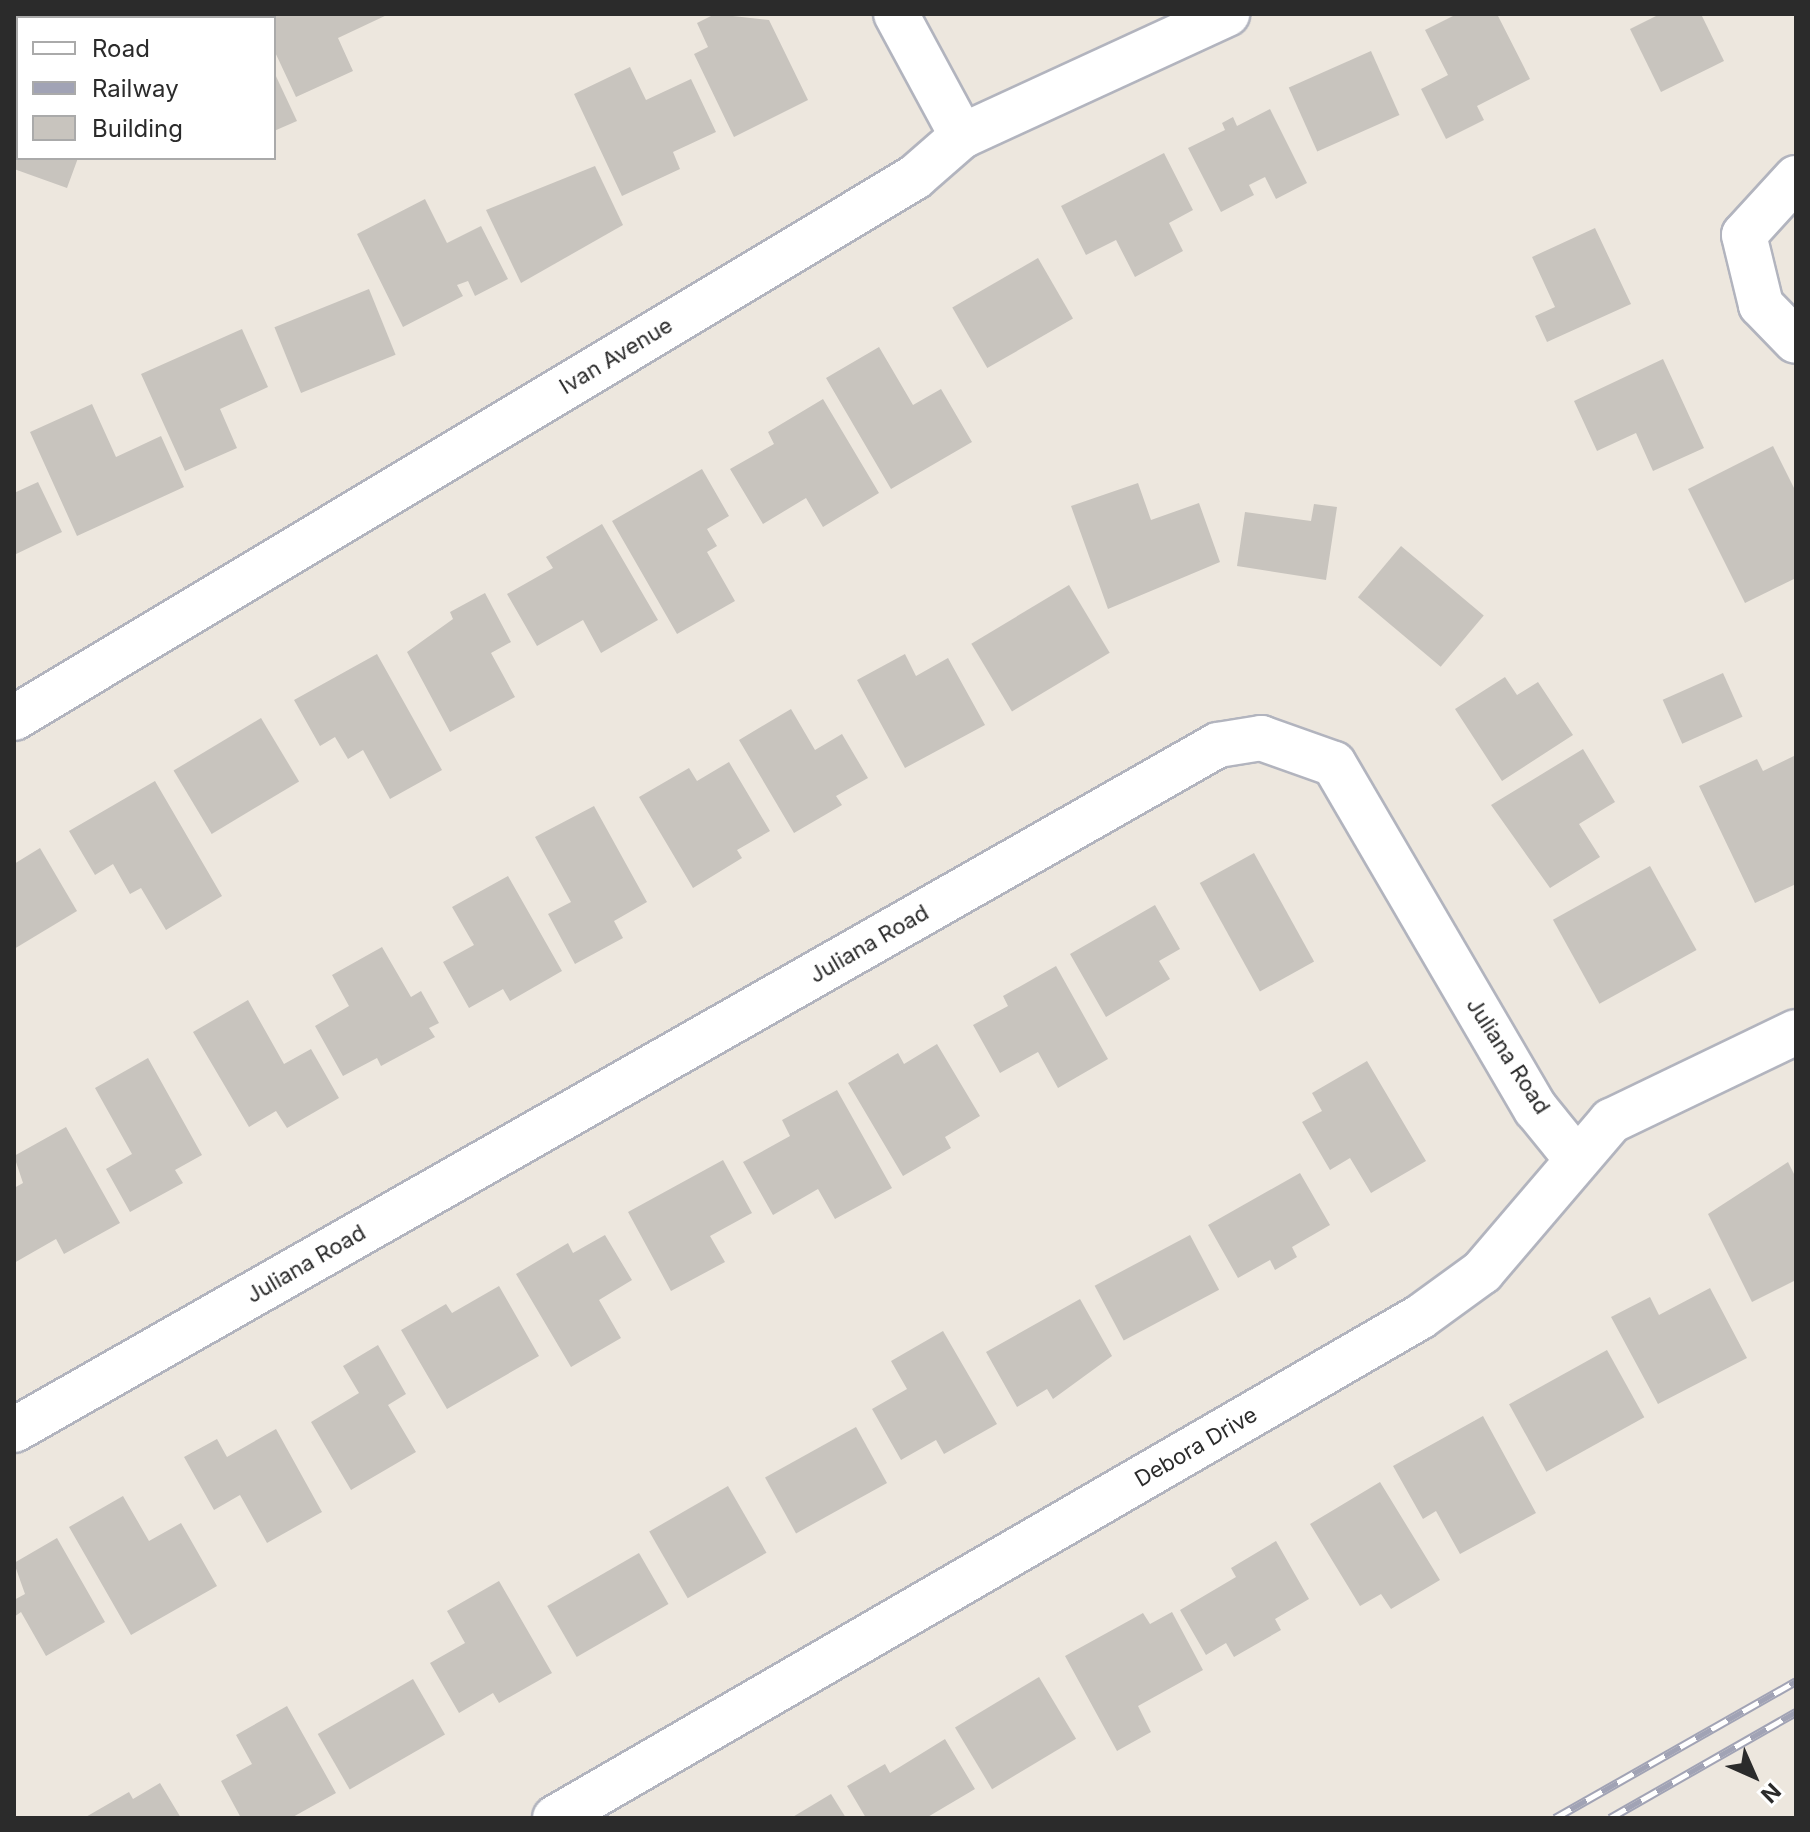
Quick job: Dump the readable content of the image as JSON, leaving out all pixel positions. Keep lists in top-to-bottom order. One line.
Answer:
{"streets":{"street":["Ivan Avenue","Juliana Road","Debora Drive"]},"crossings":[["Juliana Road","Debora Drive"]],"legend":["Road","Railway","Building"],"north":"bottom right"}
